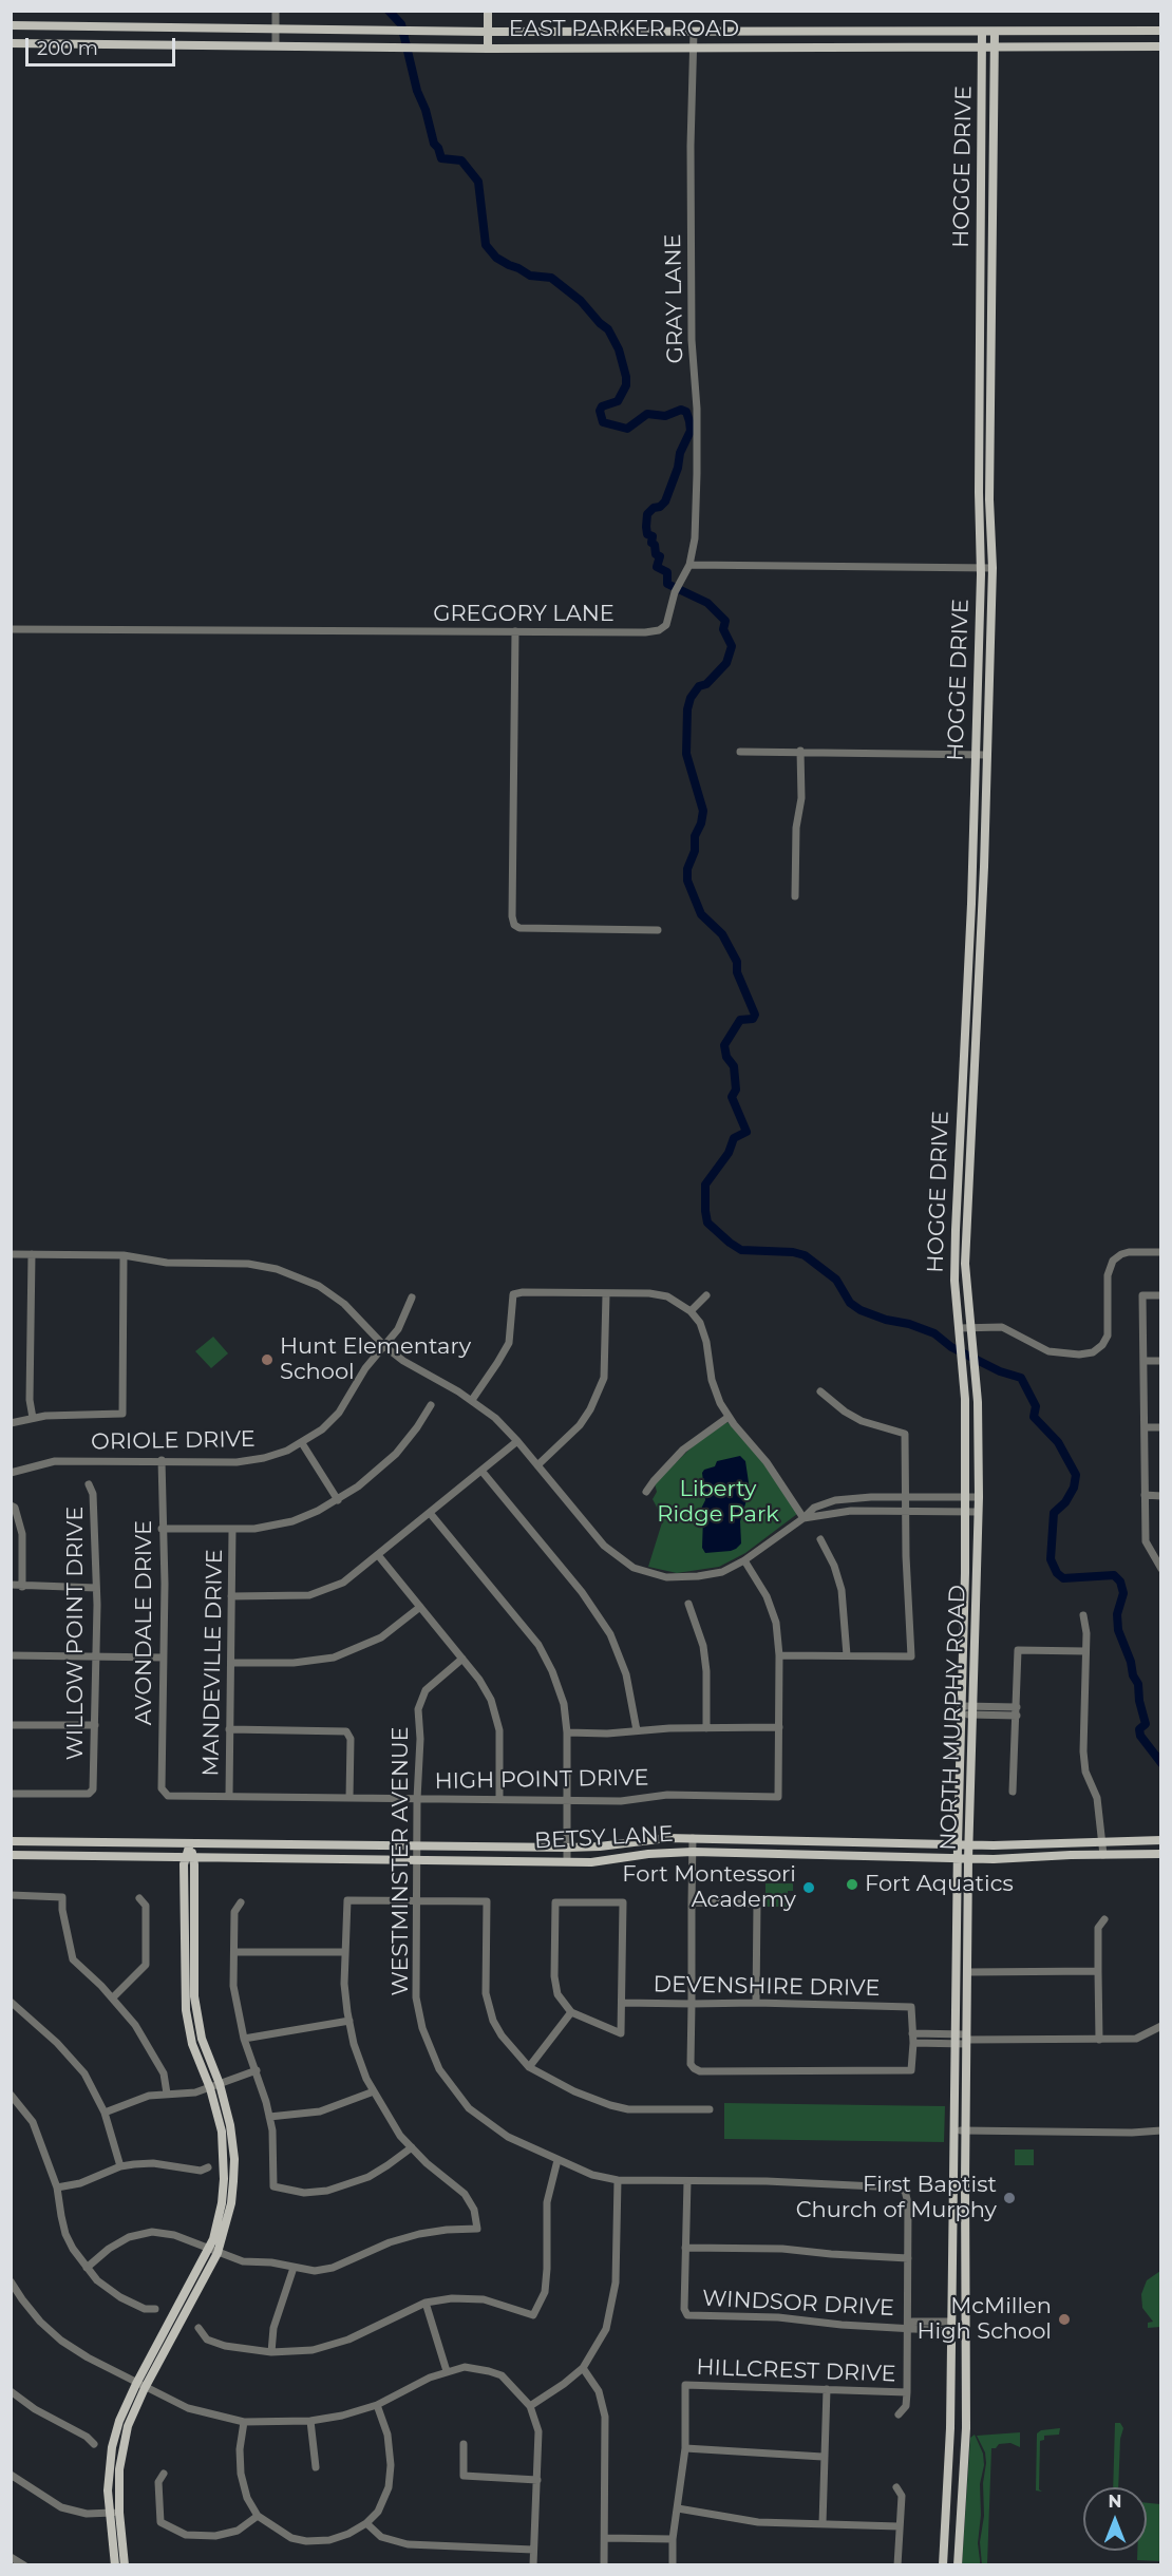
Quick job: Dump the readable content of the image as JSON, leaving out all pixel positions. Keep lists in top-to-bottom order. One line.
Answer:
{"streets":{"main road":["EAST PARKER ROAD","HOGGE DRIVE","NORTH MURPHY ROAD","BETSY LANE"],"street":["GRAY LANE","GREGORY LANE","ORIOLE DRIVE","AVONDALE DRIVE","WILLOW POINT DRIVE","MANDEVILLE DRIVE","HIGH POINT DRIVE","WESTMINSTER AVENUE","DEVENSHIRE DRIVE","WINDSOR DRIVE","HILLCREST DRIVE"]},"crossings":[["EAST PARKER ROAD","HOGGE DRIVE"],["EAST PARKER ROAD","GRAY LANE"],["HOGGE DRIVE","NORTH MURPHY ROAD"],["GRAY LANE","GREGORY LANE"],["ORIOLE DRIVE","AVONDALE DRIVE"],["AVONDALE DRIVE","HIGH POINT DRIVE"],["MANDEVILLE DRIVE","HIGH POINT DRIVE"],["NORTH MURPHY ROAD","BETSY LANE"],["NORTH MURPHY ROAD","WINDSOR DRIVE"],["HIGH POINT DRIVE","WESTMINSTER AVENUE"],["BETSY LANE","WESTMINSTER AVENUE"]],"parks":["Liberty Ridge Park"],"places":["Hunt Elementary School","Fort Aquatics","Fort Montessori Academy","First Baptist Church of Murphy","McMillen High School"],"scale_bar":"200 m","north":"top"}
